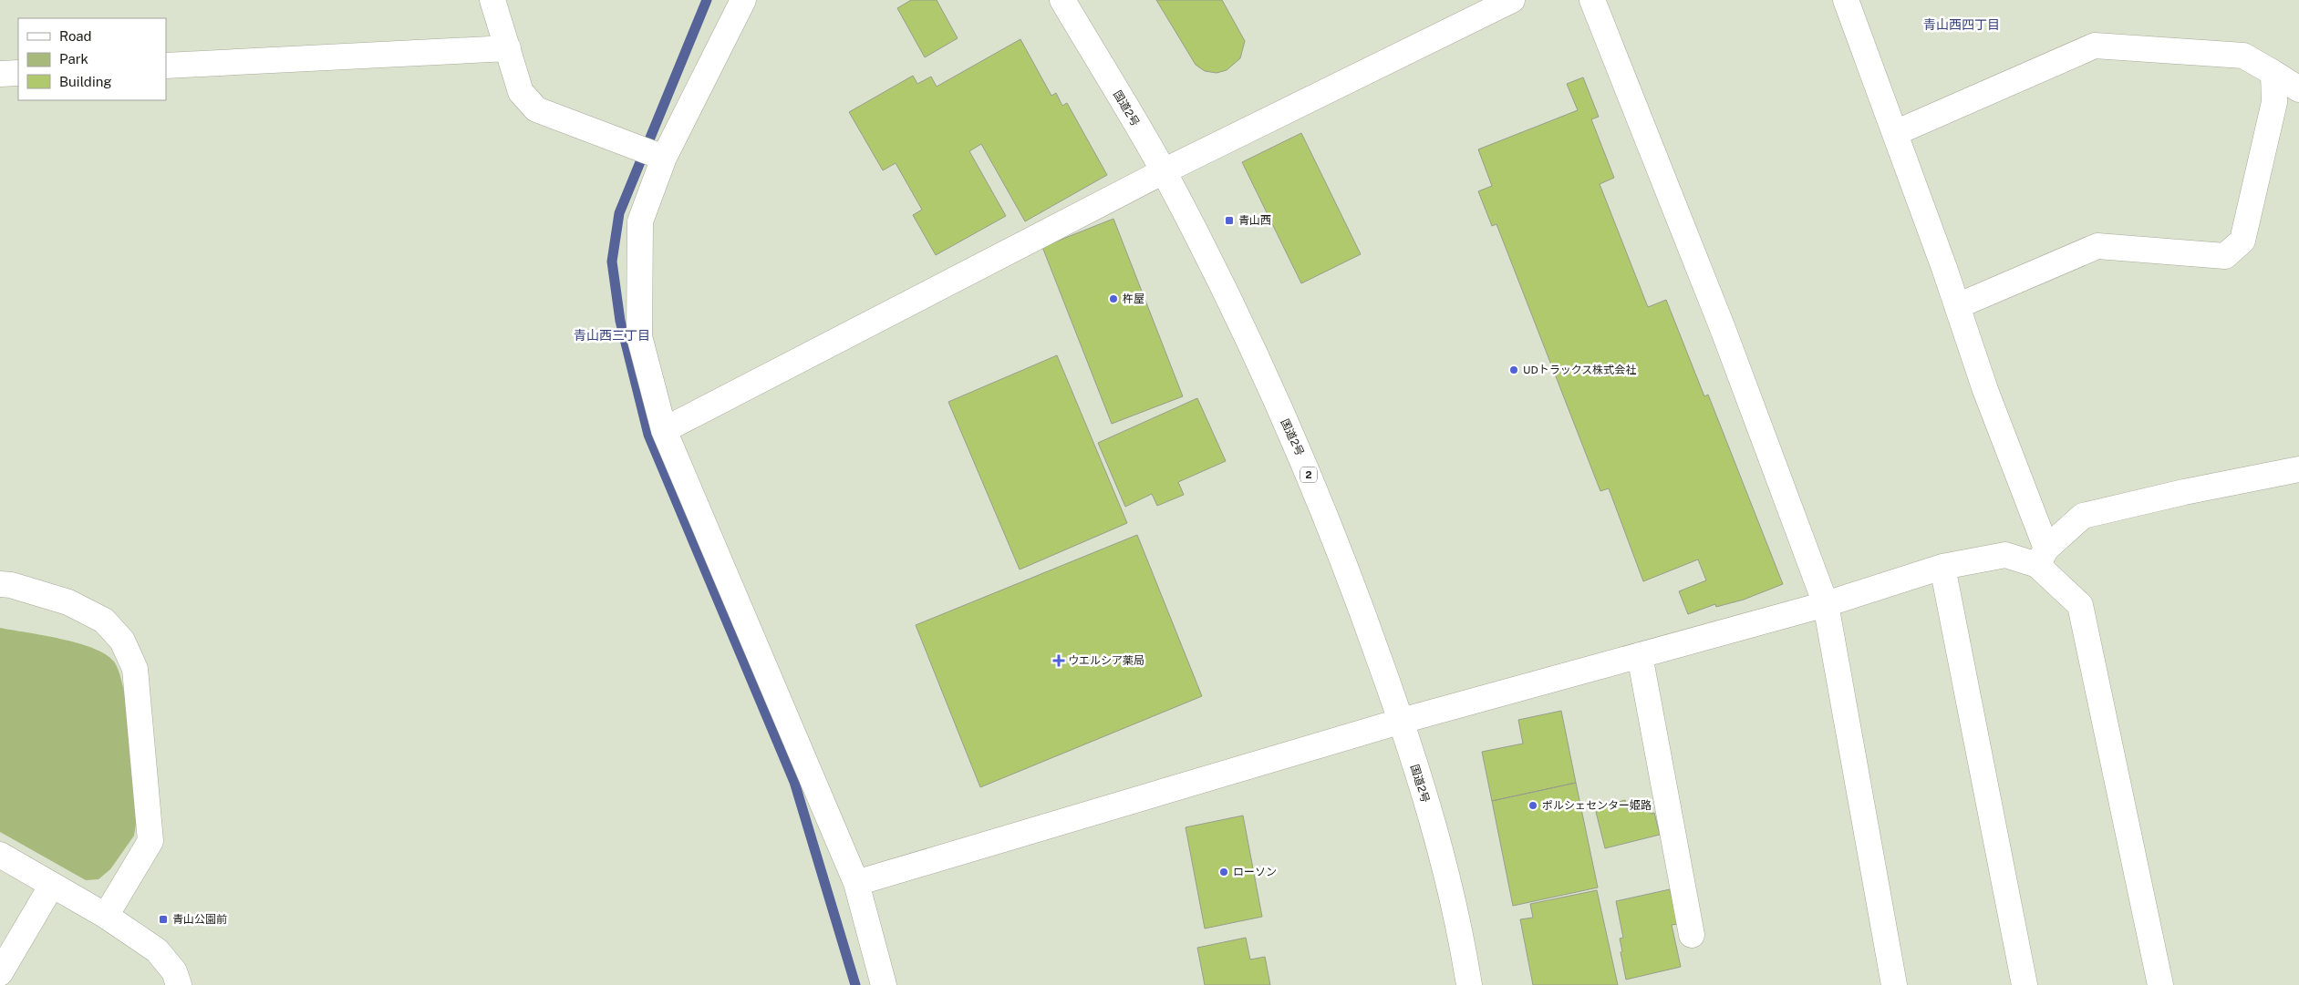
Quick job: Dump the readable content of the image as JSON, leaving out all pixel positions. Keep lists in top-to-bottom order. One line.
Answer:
{"streets":{"main road":["国道2号","2"]},"districts":["青山西四丁目","青山西三丁目"],"places":{"transit":["青山西","青山公園前"],"other":["杵屋","UDトラックス株式会社","ポルシェセンター姫路","ローソン"],"health":["ウエルシア薬局"]},"legend":["Road","Park","Building"]}
